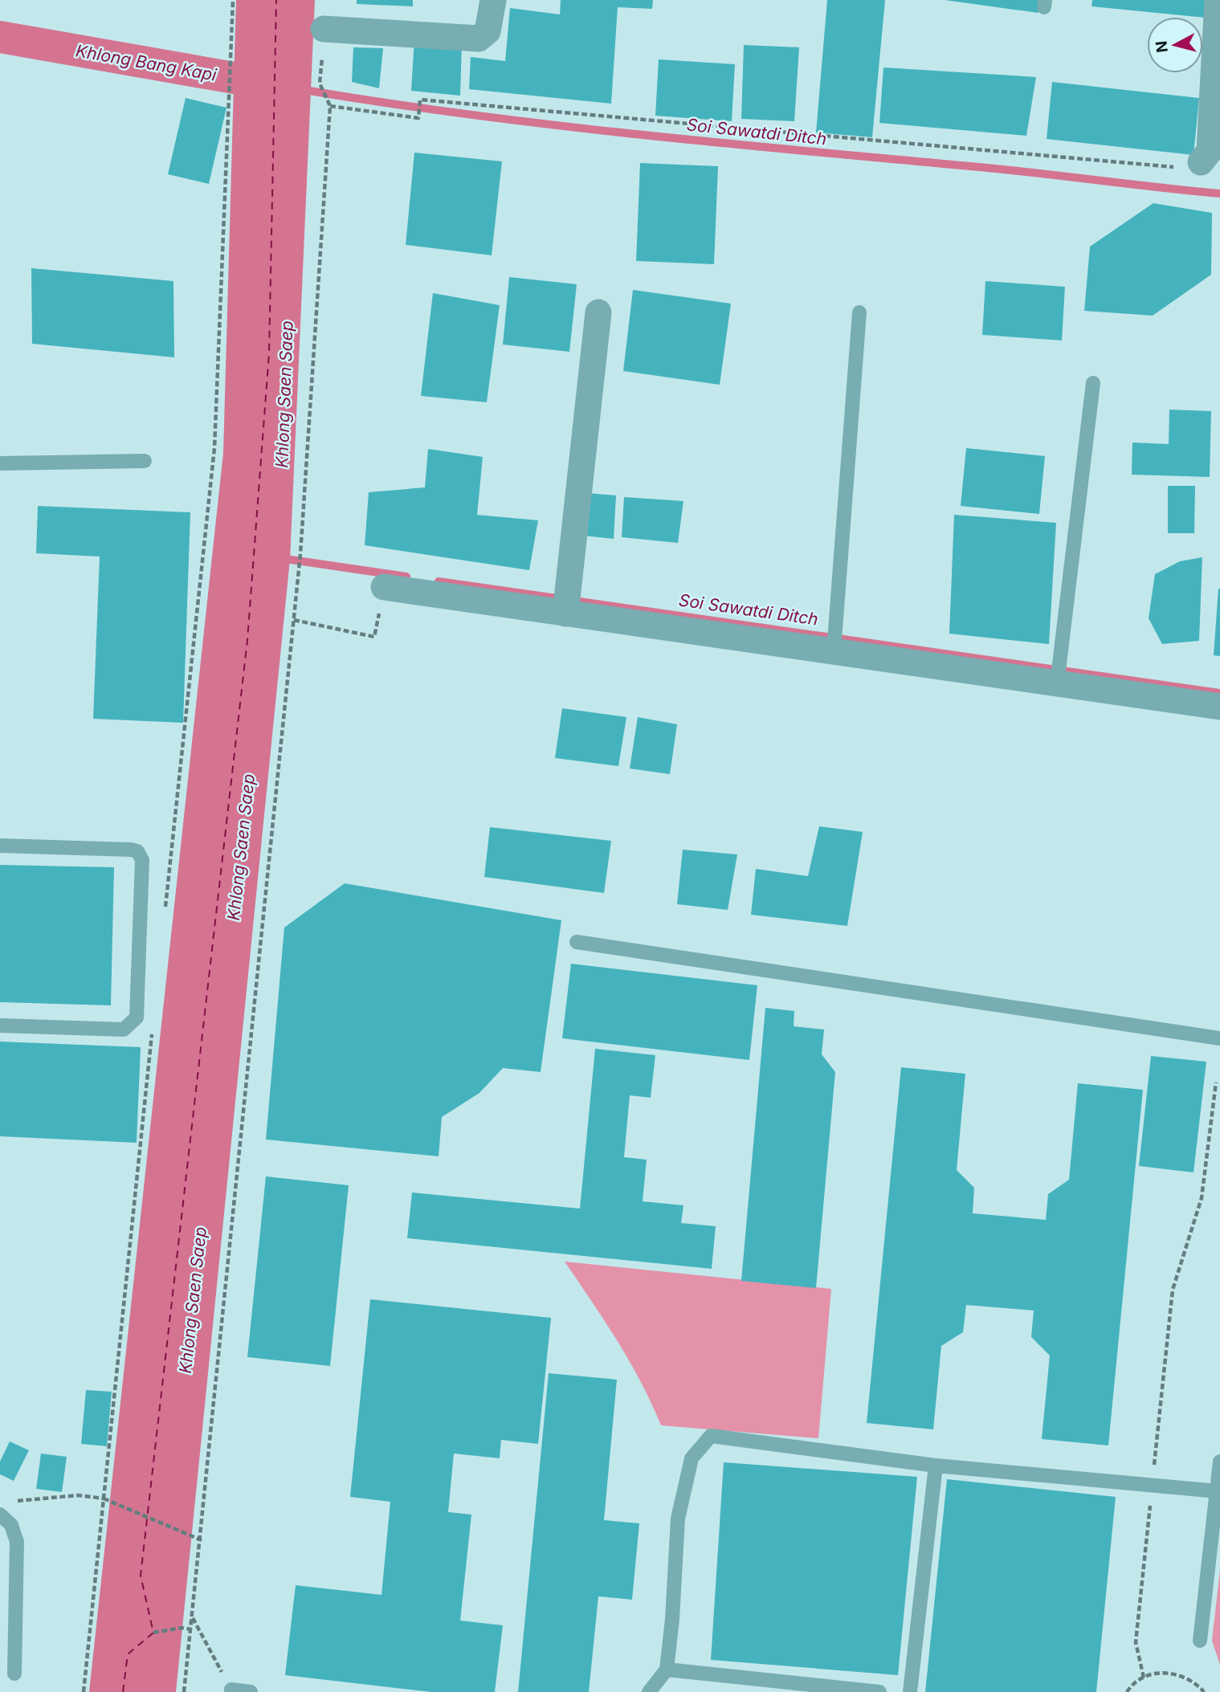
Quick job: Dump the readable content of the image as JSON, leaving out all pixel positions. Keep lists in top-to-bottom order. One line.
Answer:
{"water":["Khlong Bang Kapi","Soi Sawatdi Ditch","Khlong Saen Saep"],"north":"left"}
